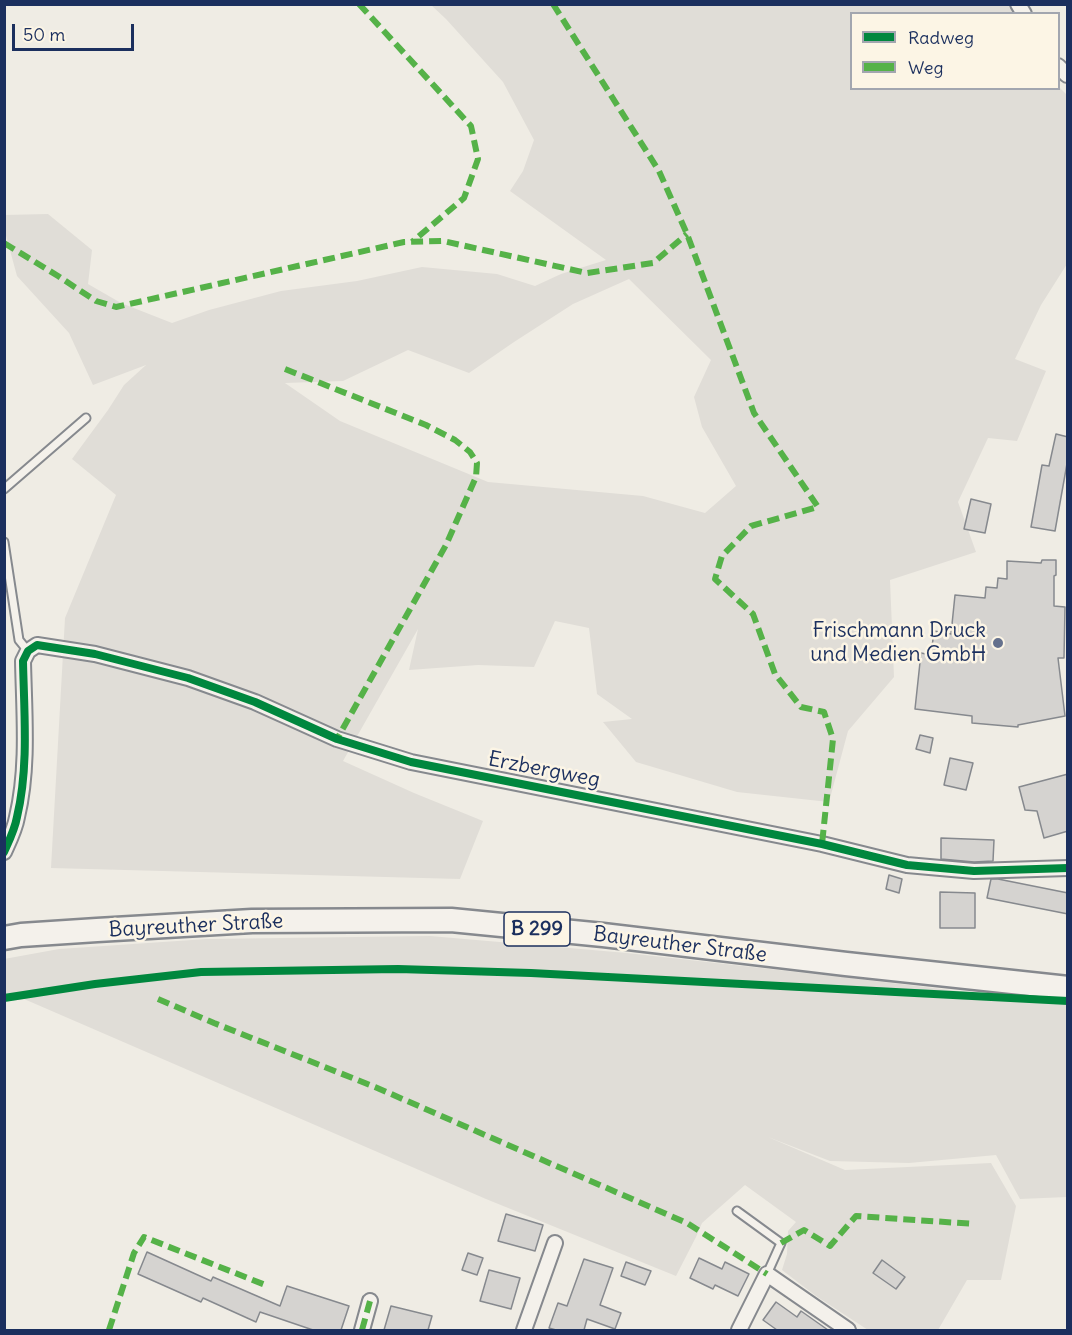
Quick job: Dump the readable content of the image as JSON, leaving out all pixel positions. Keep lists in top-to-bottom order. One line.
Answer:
{"streets":{"main road":["Bayreuther Straße","B 299"],"street":["Erzbergweg"]},"places":["Frischmann Druck und Medien GmbH"],"legend":["Radweg","Weg"],"scale_bar":"50 m"}
